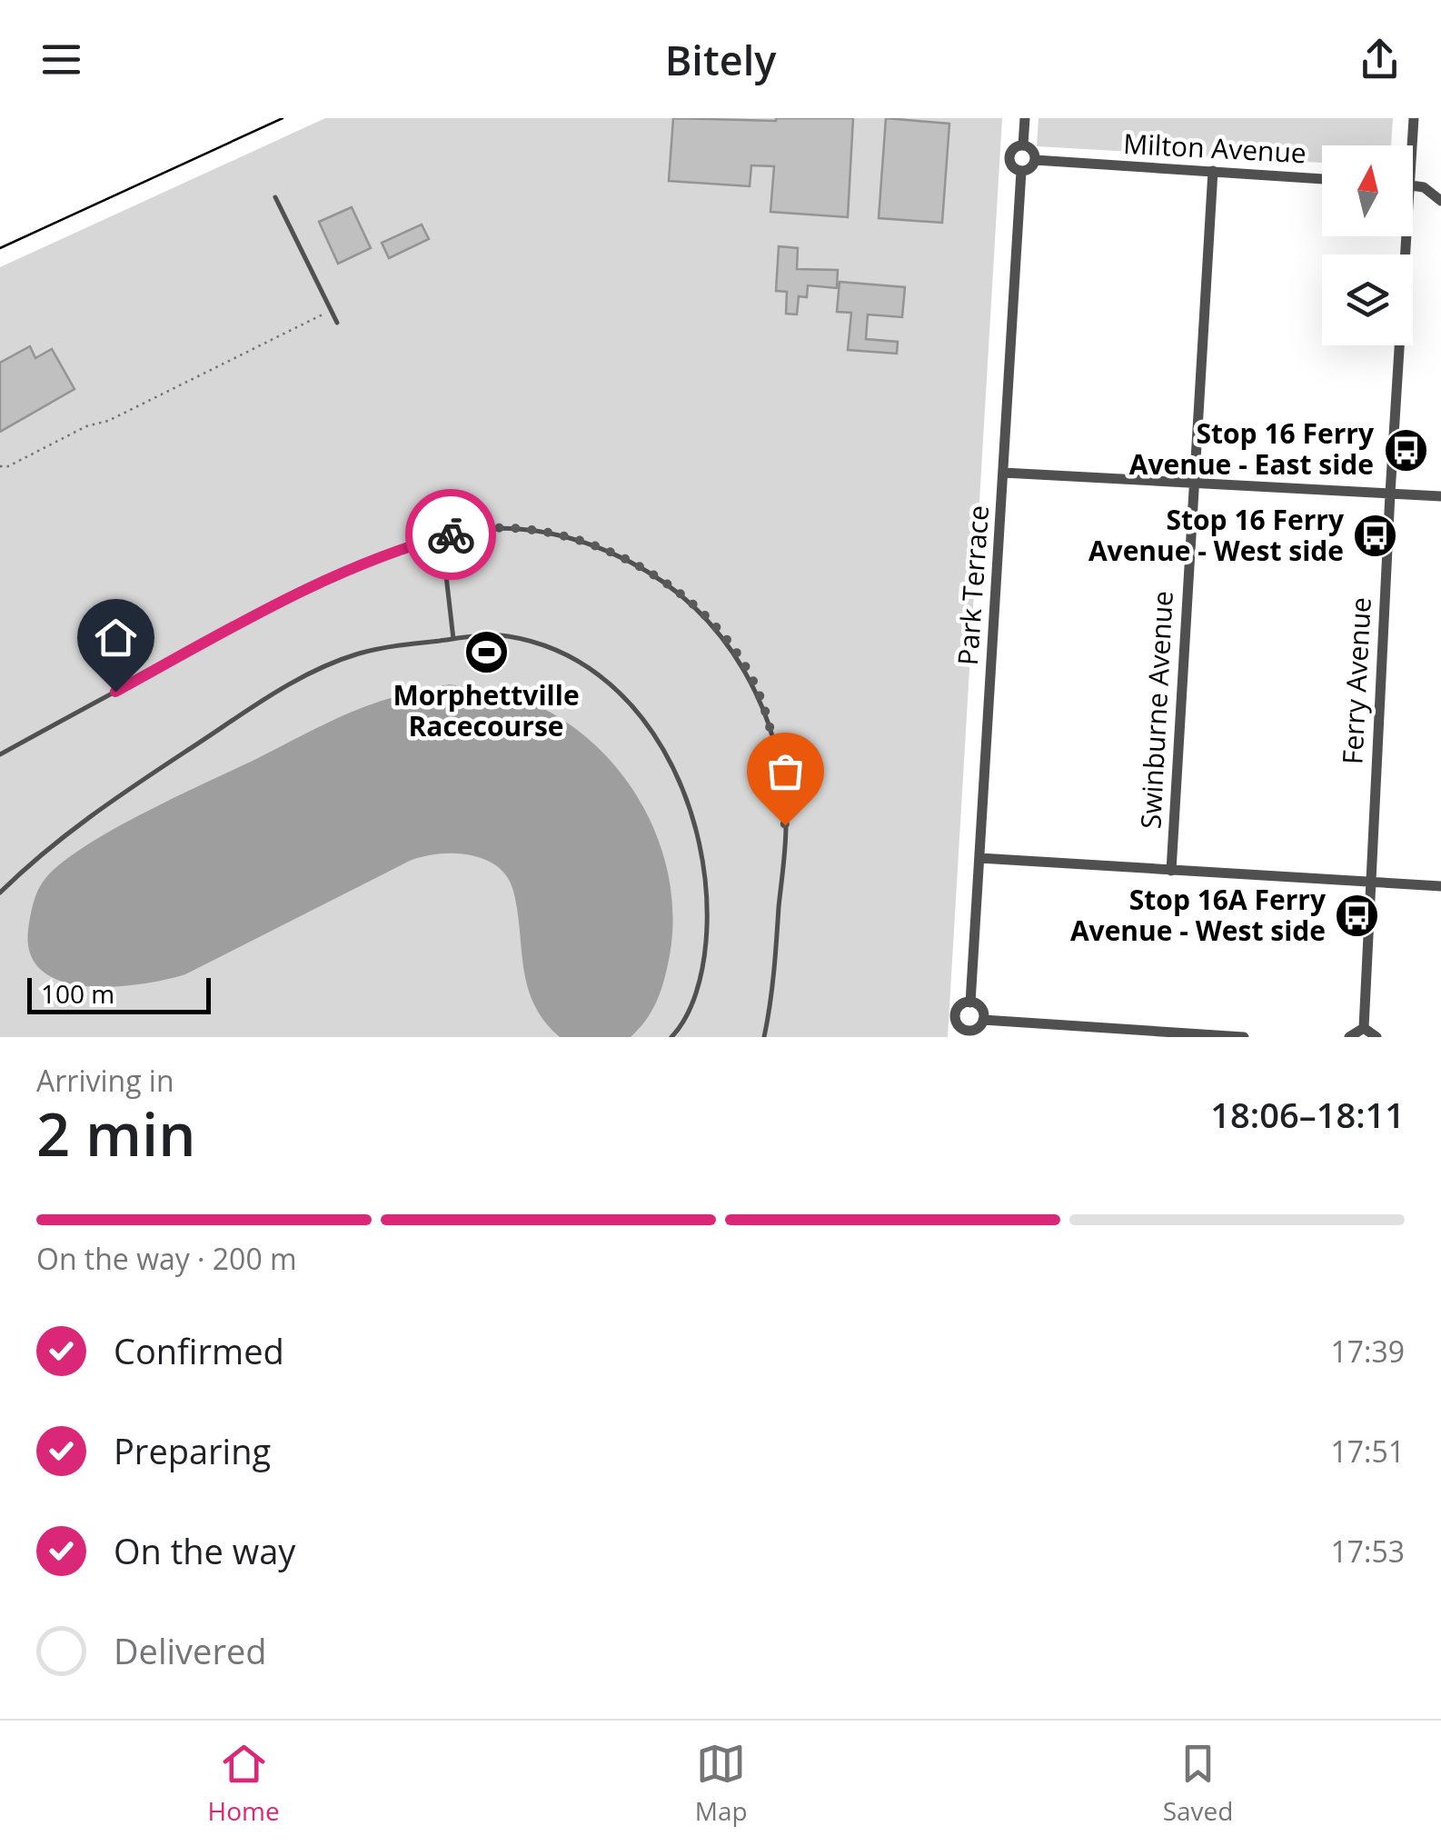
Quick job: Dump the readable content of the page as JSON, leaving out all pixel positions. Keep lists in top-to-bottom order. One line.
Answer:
{"streets":{"street":["Milton Avenue","Park Terrace","Ferry Avenue","Swinburne Avenue"]},"crossings":[["Milton Avenue","Park Terrace"],["Milton Avenue","Swinburne Avenue"]],"places":{"bus stop":["Stop 16 Ferry Avenue - East side","Stop 16 Ferry Avenue - West side","Stop 16A Ferry Avenue - West side"],"sports":["Morphettville Racecourse"]},"scale_bar":"100 m","north":"top","page":{"header":"Bitely","scale":"100 m","heading":["2 min","Arriving in","18:06–18:11"],"bar":"On the way · 200 m","list":[["Confirmed","17:39"],["Preparing","17:51"],["On the way","17:53"],"Delivered"],"tabs":["Home","Map","Saved"]}}
